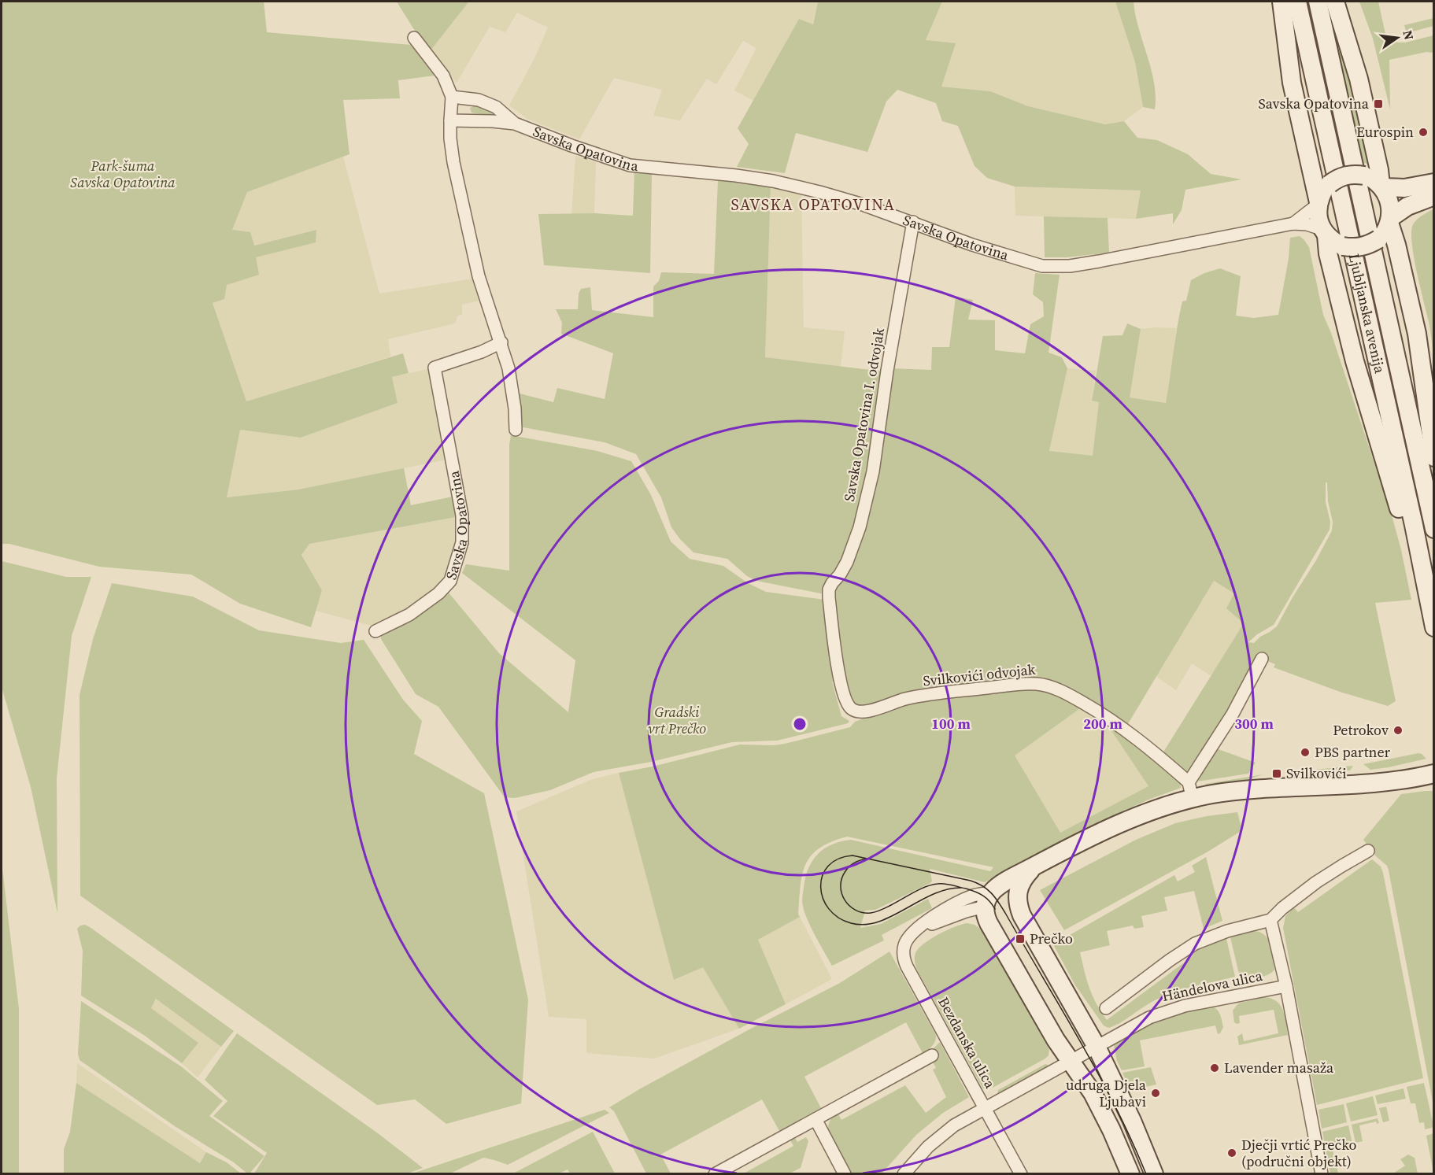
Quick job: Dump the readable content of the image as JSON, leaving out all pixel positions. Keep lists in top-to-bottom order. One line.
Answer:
{"streets":{"main road":["Ljubljanska avenija"],"street":["Savska Opatovina","Savska Opatovina I. odvojak","Svilkovići odvojak","Händelova ulica","Bezdanska ulica"]},"crossings":[["Savska Opatovina","Savska Opatovina I. odvojak"],["Savska Opatovina I. odvojak","Svilkovići odvojak"],["Händelova ulica","Bezdanska ulica"]],"districts":["SAVSKA OPATOVINA"],"parks":["Park-šuma Savska Opatovina","Gradski vrt Prečko"],"places":{"transit":["Savska Opatovina","Svilkovići","Prečko"],"other":["Eurospin","Petrokov","PBS partner","Lavender masaža","udruga Djela Ljubavi","Dječji vrtić Prečko (područni objekt)"]},"north":"right","rings":["100 m","200 m","300 m"]}
